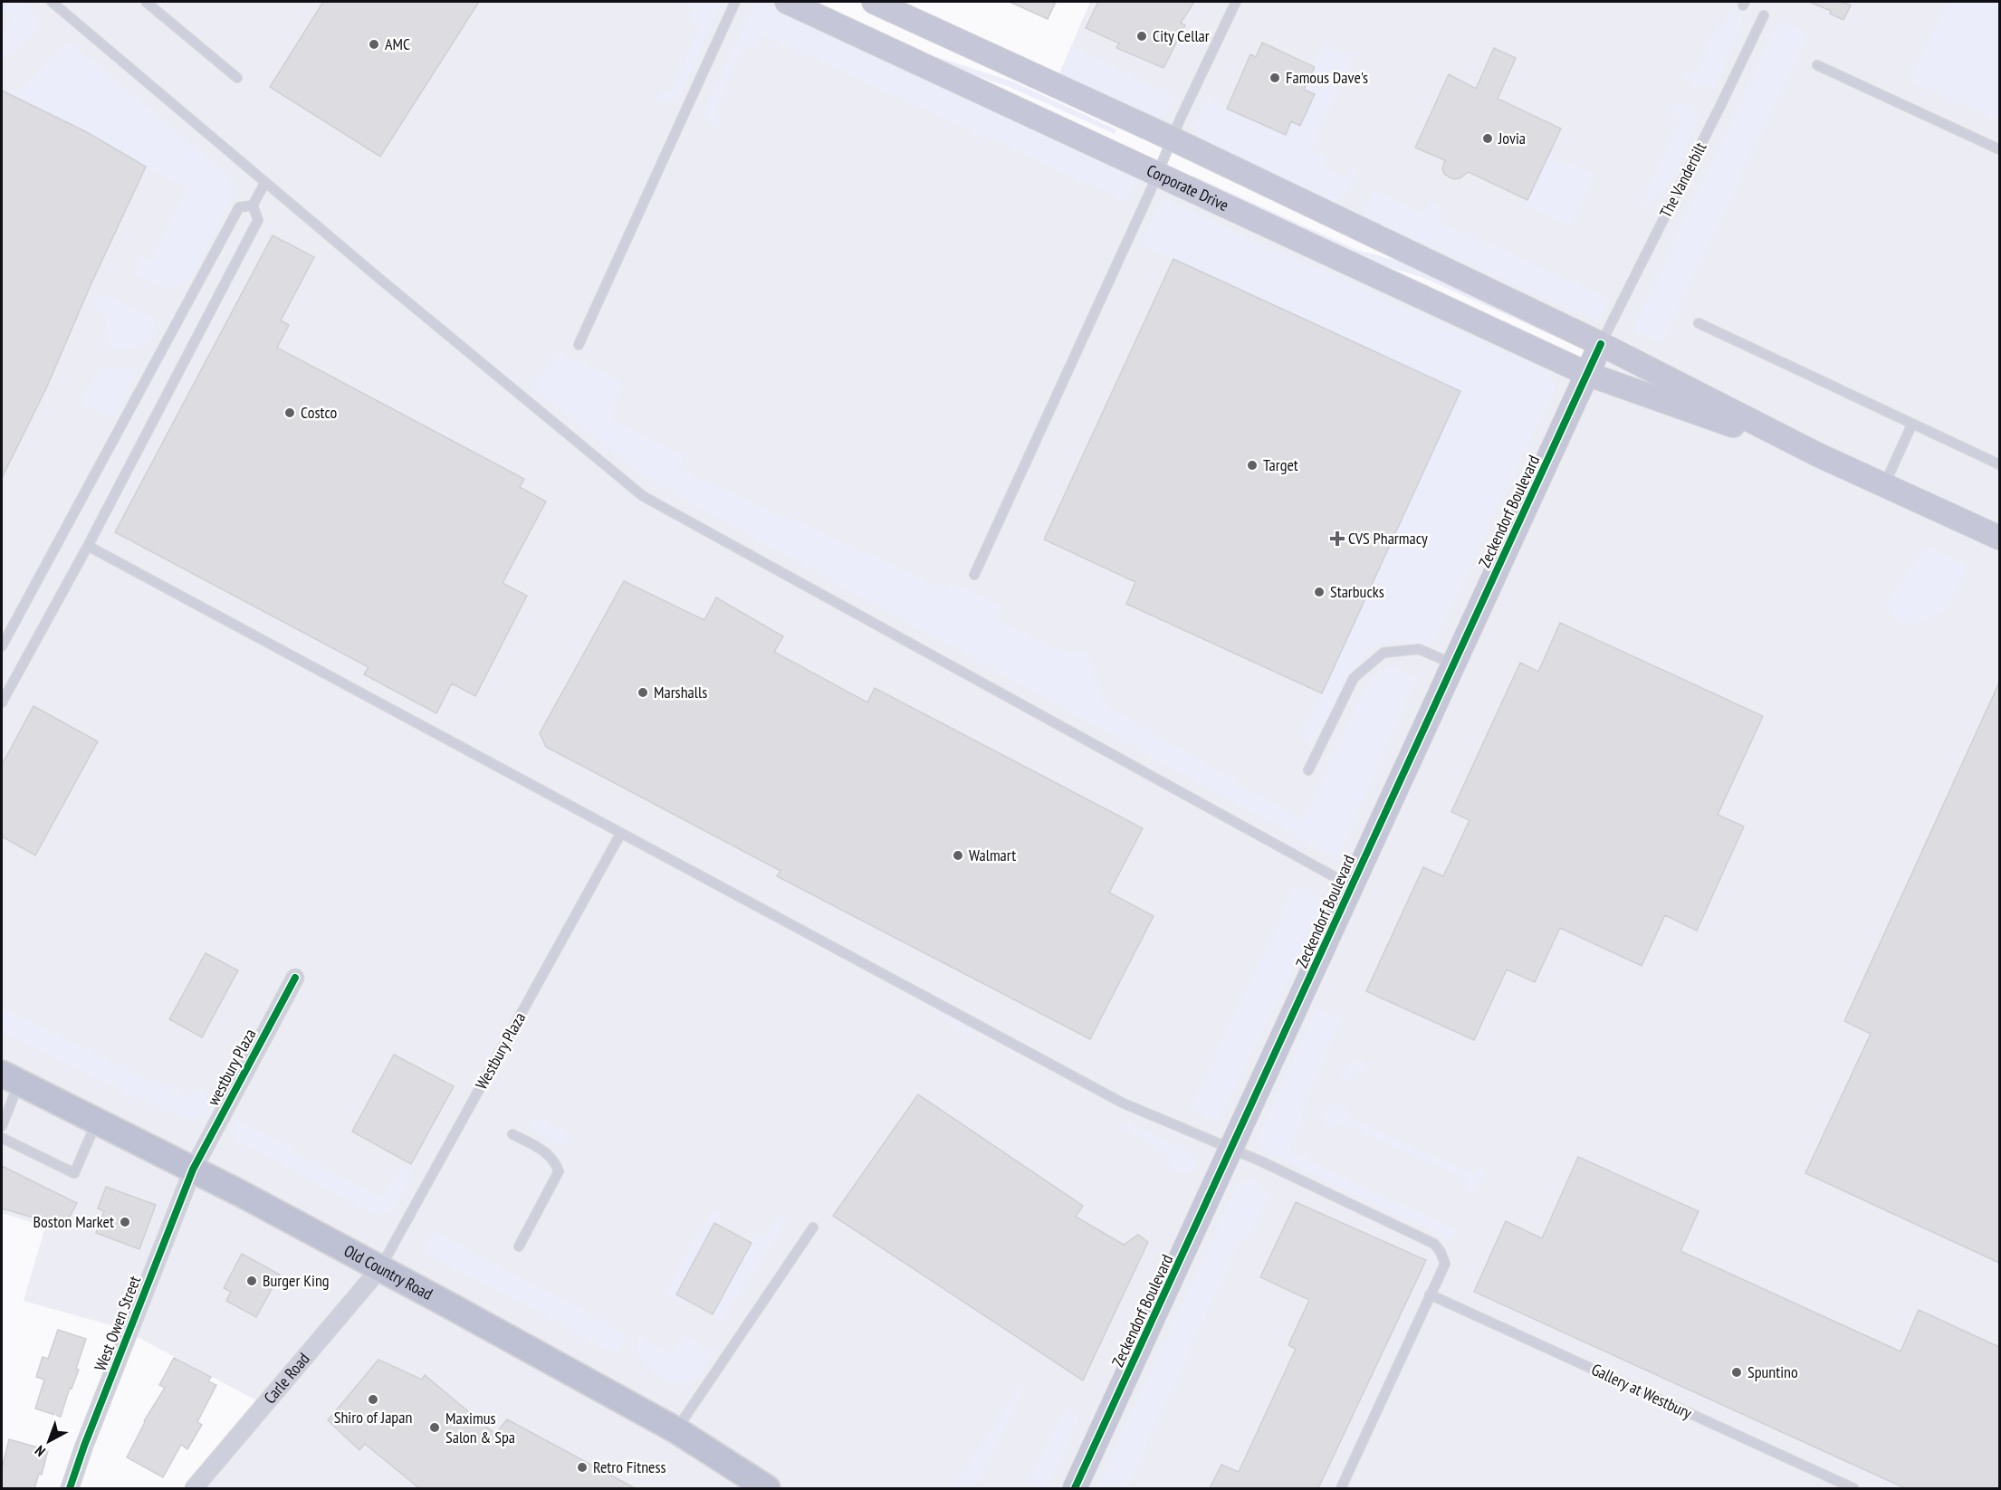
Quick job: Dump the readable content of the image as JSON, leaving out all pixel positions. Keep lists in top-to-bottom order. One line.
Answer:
{"streets":{"main road":["Corporate Drive","Zeckendorf Boulevard","Old Country Road"],"street":["westbury Plaza","West Owen Street","Carle Road"],"lane":["The Vanderbilt","Westbury Plaza","Gallery at Westbury"]},"crossings":[["The Vanderbilt","Zeckendorf Boulevard"],["Corporate Drive","Zeckendorf Boulevard"],["Westbury Plaza","Old Country Road"],["Westbury Plaza","Carle Road"],["westbury Plaza","Old Country Road"],["westbury Plaza","West Owen Street"],["Old Country Road","West Owen Street"],["Old Country Road","Carle Road"]],"places":{"other":["City Cellar","AMC","Famous Dave's","Jovia","Costco","Target","Starbucks","Marshalls","Walmart","Boston Market","Burger King","Spuntino","Shiro of Japan","Maximus Salon & Spa","Retro Fitness"],"health":["CVS Pharmacy"]},"north":"bottom left"}
